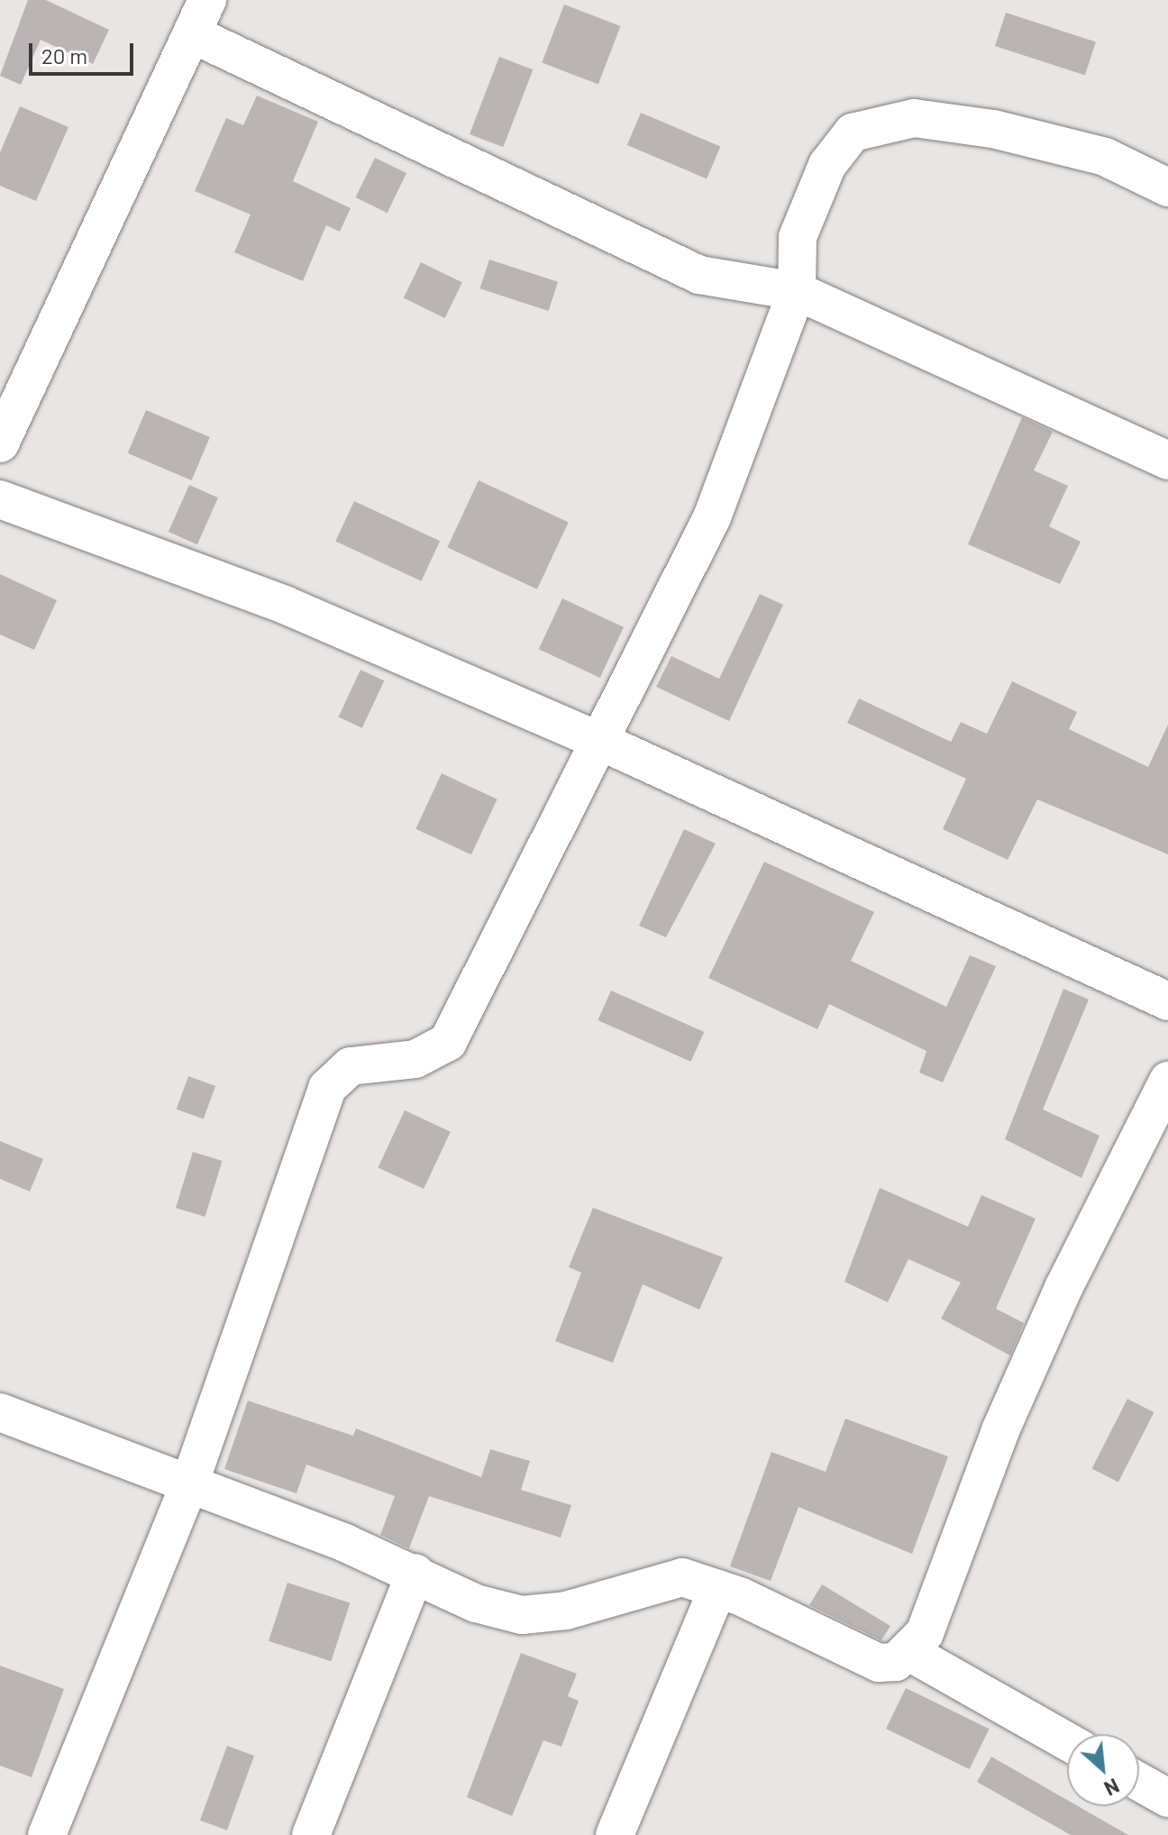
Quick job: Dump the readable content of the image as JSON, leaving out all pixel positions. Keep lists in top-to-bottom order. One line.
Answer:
{"scale_bar":"20 m","north":"bottom right"}
